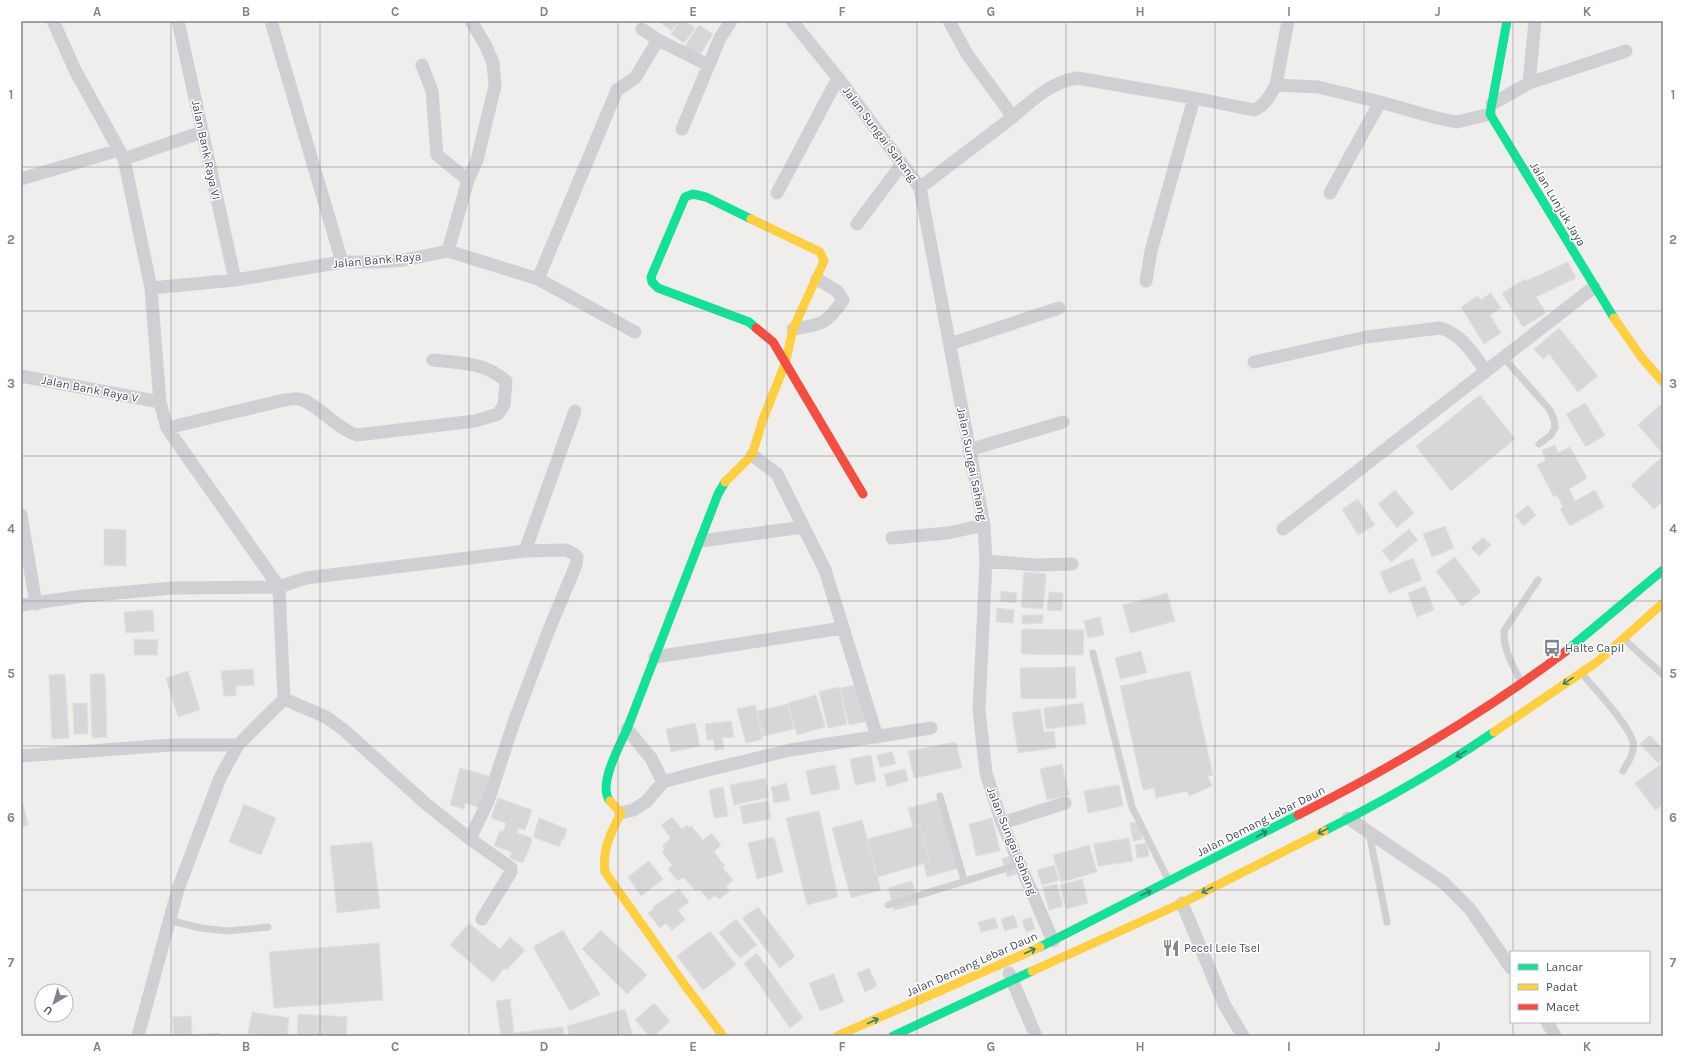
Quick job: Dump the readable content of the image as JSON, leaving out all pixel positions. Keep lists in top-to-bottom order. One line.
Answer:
{"streets":{"main road":["Jalan Lunjuk Jaya","Jalan Demang Lebar Daun"],"street":["Jalan Sungai Sahang","Jalan Bank Raya VI","Jalan Bank Raya","Jalan Bank Raya V"]},"crossings":[["Jalan Sungai Sahang","Jalan Demang Lebar Daun"],["Jalan Bank Raya VI","Jalan Bank Raya"]],"places":{"bus stop":["Halte Capil"],"restaurant":["Pecel Lele Tsel"]},"legend":["Lancar","Padat","Macet"],"north":"bottom left","grid":{"columns":["A","B","C","D","E","F","G","H","I","J","K"],"rows":["1","2","3","4","5","6","7"]}}
